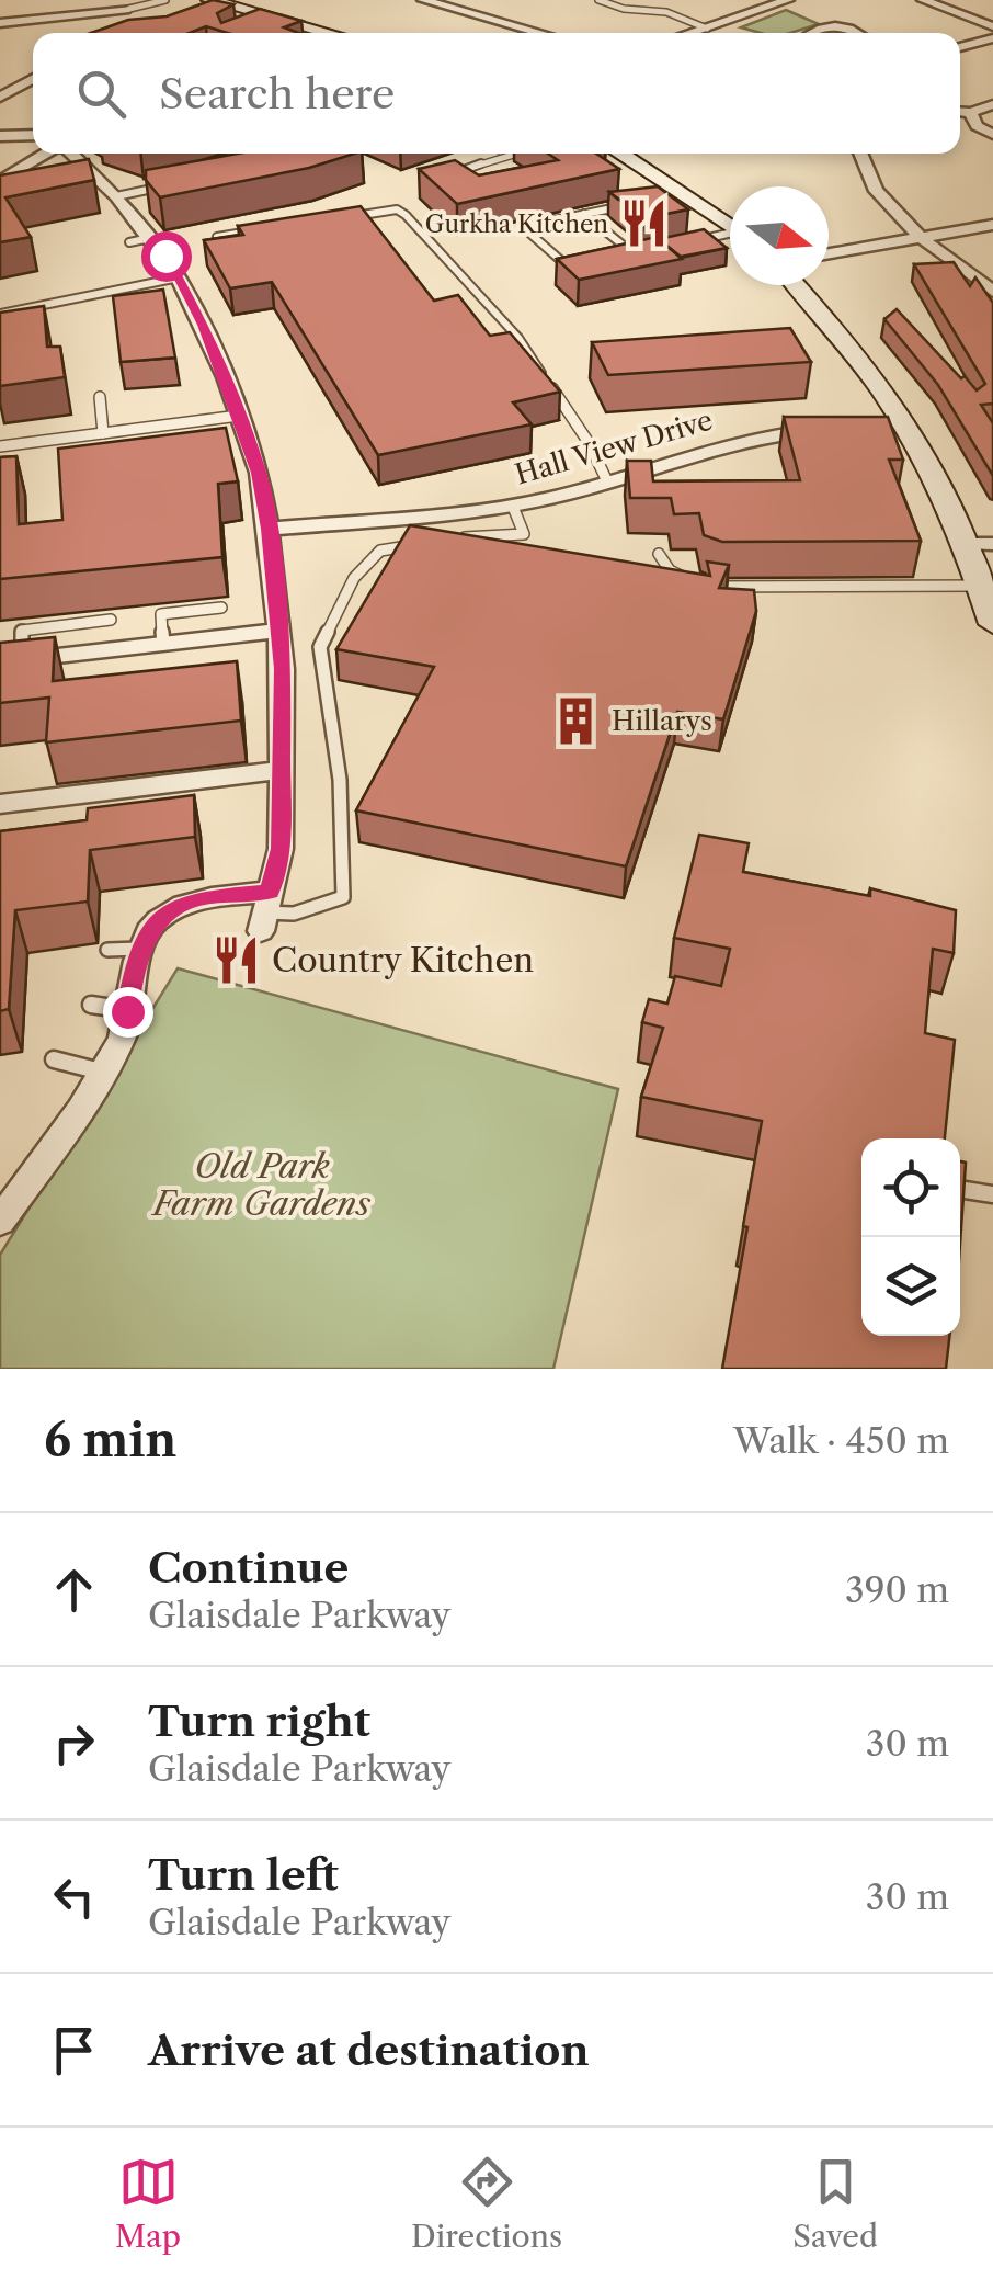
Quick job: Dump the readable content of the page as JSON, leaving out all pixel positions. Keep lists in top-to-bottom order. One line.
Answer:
{"streets":{"street":["Hall View Drive"]},"parks":["Old Park Farm Gardens"],"places":{"restaurant":["Gurkha Kitchen","Country Kitchen"],"building":["Hillarys"]},"north":"right","page":{"search":"Search here","heading":["6 min","Walk · 450 m"],"list":[["Continue","Glaisdale Parkway","390 m"],["Turn right","Glaisdale Parkway","30 m"],["Turn left","Glaisdale Parkway","30 m"],"Arrive at destination"],"nav":["Map","Directions","Saved"]}}
